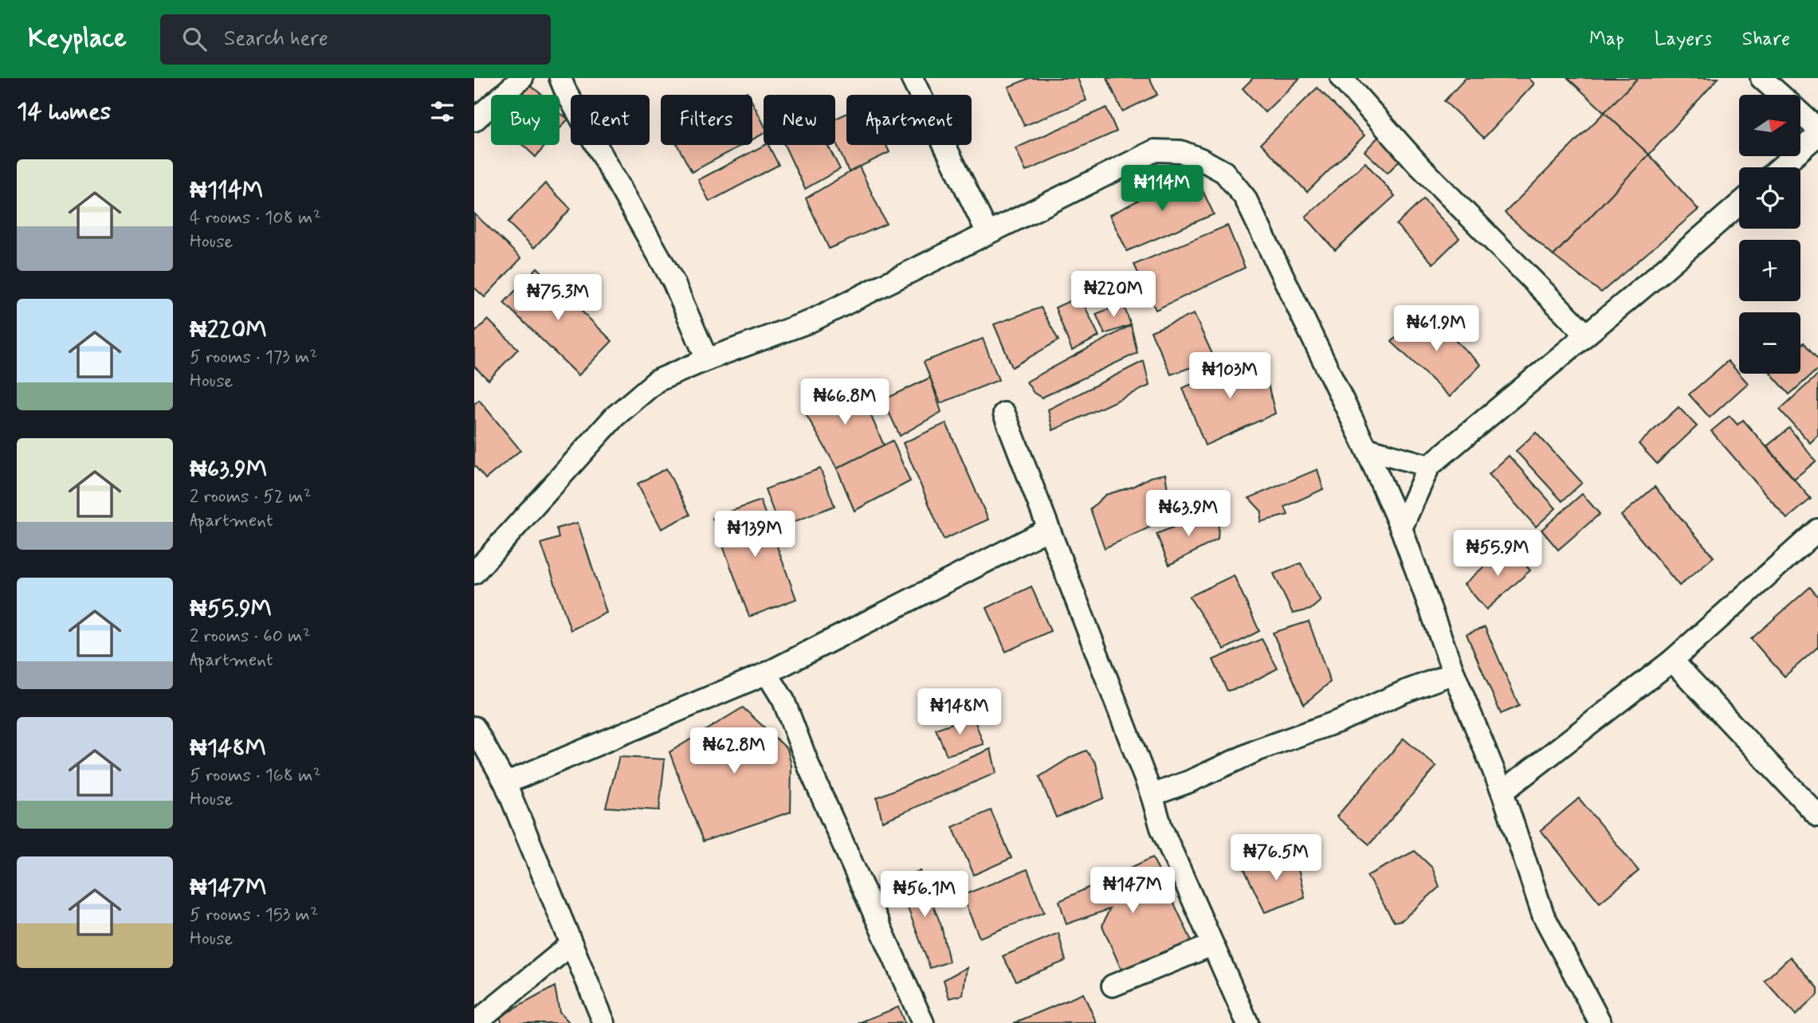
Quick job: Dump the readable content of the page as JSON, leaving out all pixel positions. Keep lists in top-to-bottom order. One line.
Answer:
{"north":"right","page":{"header":"Keyplace","search":"Search here","nav":["Map","Layers","Share"],"heading":"14 homes","map_buttons":["+","−"],"chip":["Buy","Rent","Filters","New","Apartment"],"list":[{"name":"₦114M","note":"4 rooms · 108 m² · House"},{"name":"₦220M","note":"5 rooms · 173 m² · House"},{"name":"₦63.9M","note":"2 rooms · 52 m² · Apartment"},{"name":"₦55.9M","note":"2 rooms · 60 m² · Apartment"},{"name":"₦148M","note":"5 rooms · 168 m² · House"},{"name":"₦147M","note":"5 rooms · 153 m² · House"}],"price":["₦114M","₦220M","₦75.3M","₦61.9M","₦103M","₦66.8M","₦63.9M","₦139M","₦55.9M","₦148M","₦62.8M","₦76.5M","₦147M","₦56.1M"]}}
